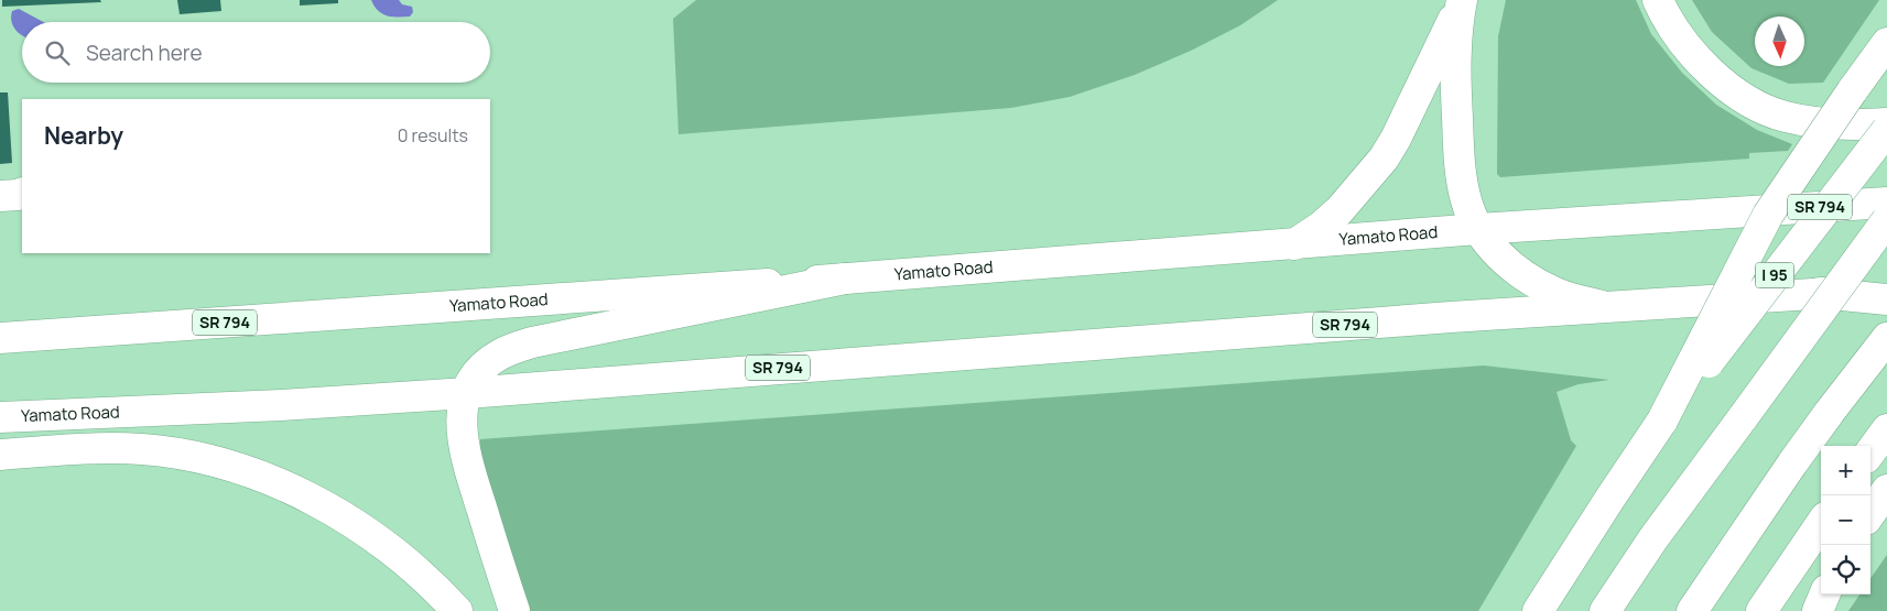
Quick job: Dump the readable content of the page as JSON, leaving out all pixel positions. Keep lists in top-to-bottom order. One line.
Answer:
{"streets":{"main road":["SR 794","Yamato Road","I 95"]},"north":"bottom","page":{"search":"Search here","heading":["Nearby","0 results"],"map_buttons":["+","−"]}}
